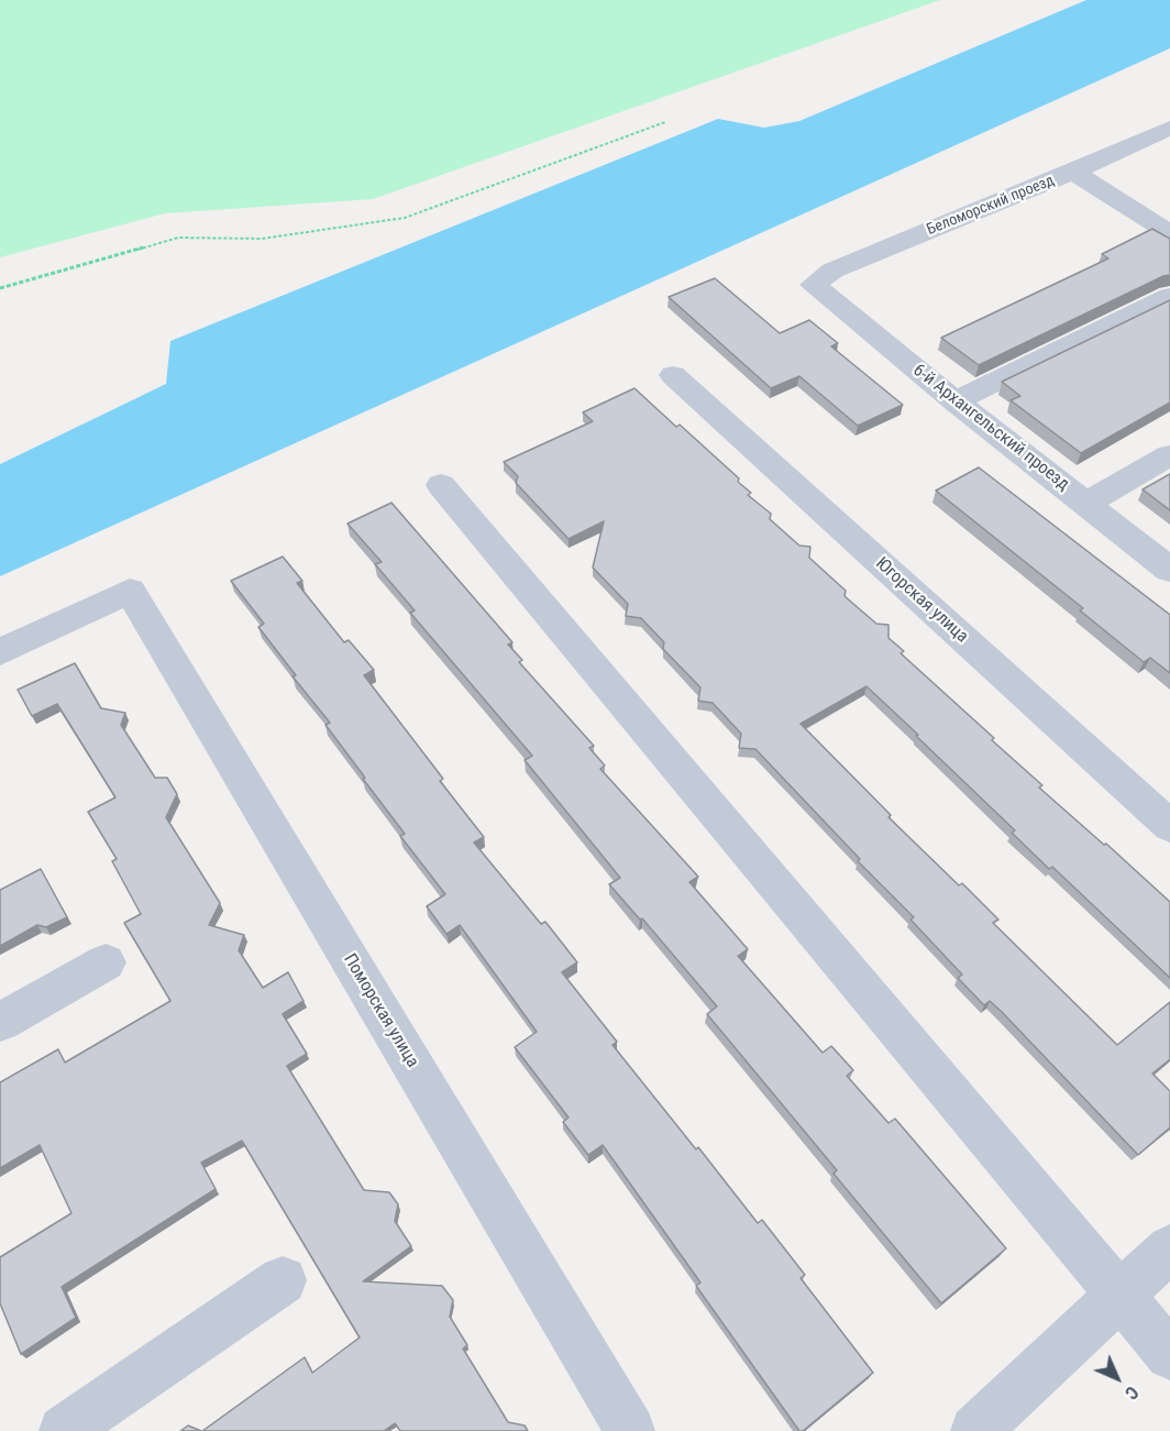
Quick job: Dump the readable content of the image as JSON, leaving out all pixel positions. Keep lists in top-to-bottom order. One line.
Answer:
{"streets":{"street":["Беломорский проезд","6-й Архангельский проезд","Югорская улица","Поморская улица"]},"crossings":[["Беломорский проезд","6-й Архангельский проезд"]],"north":"bottom right"}
